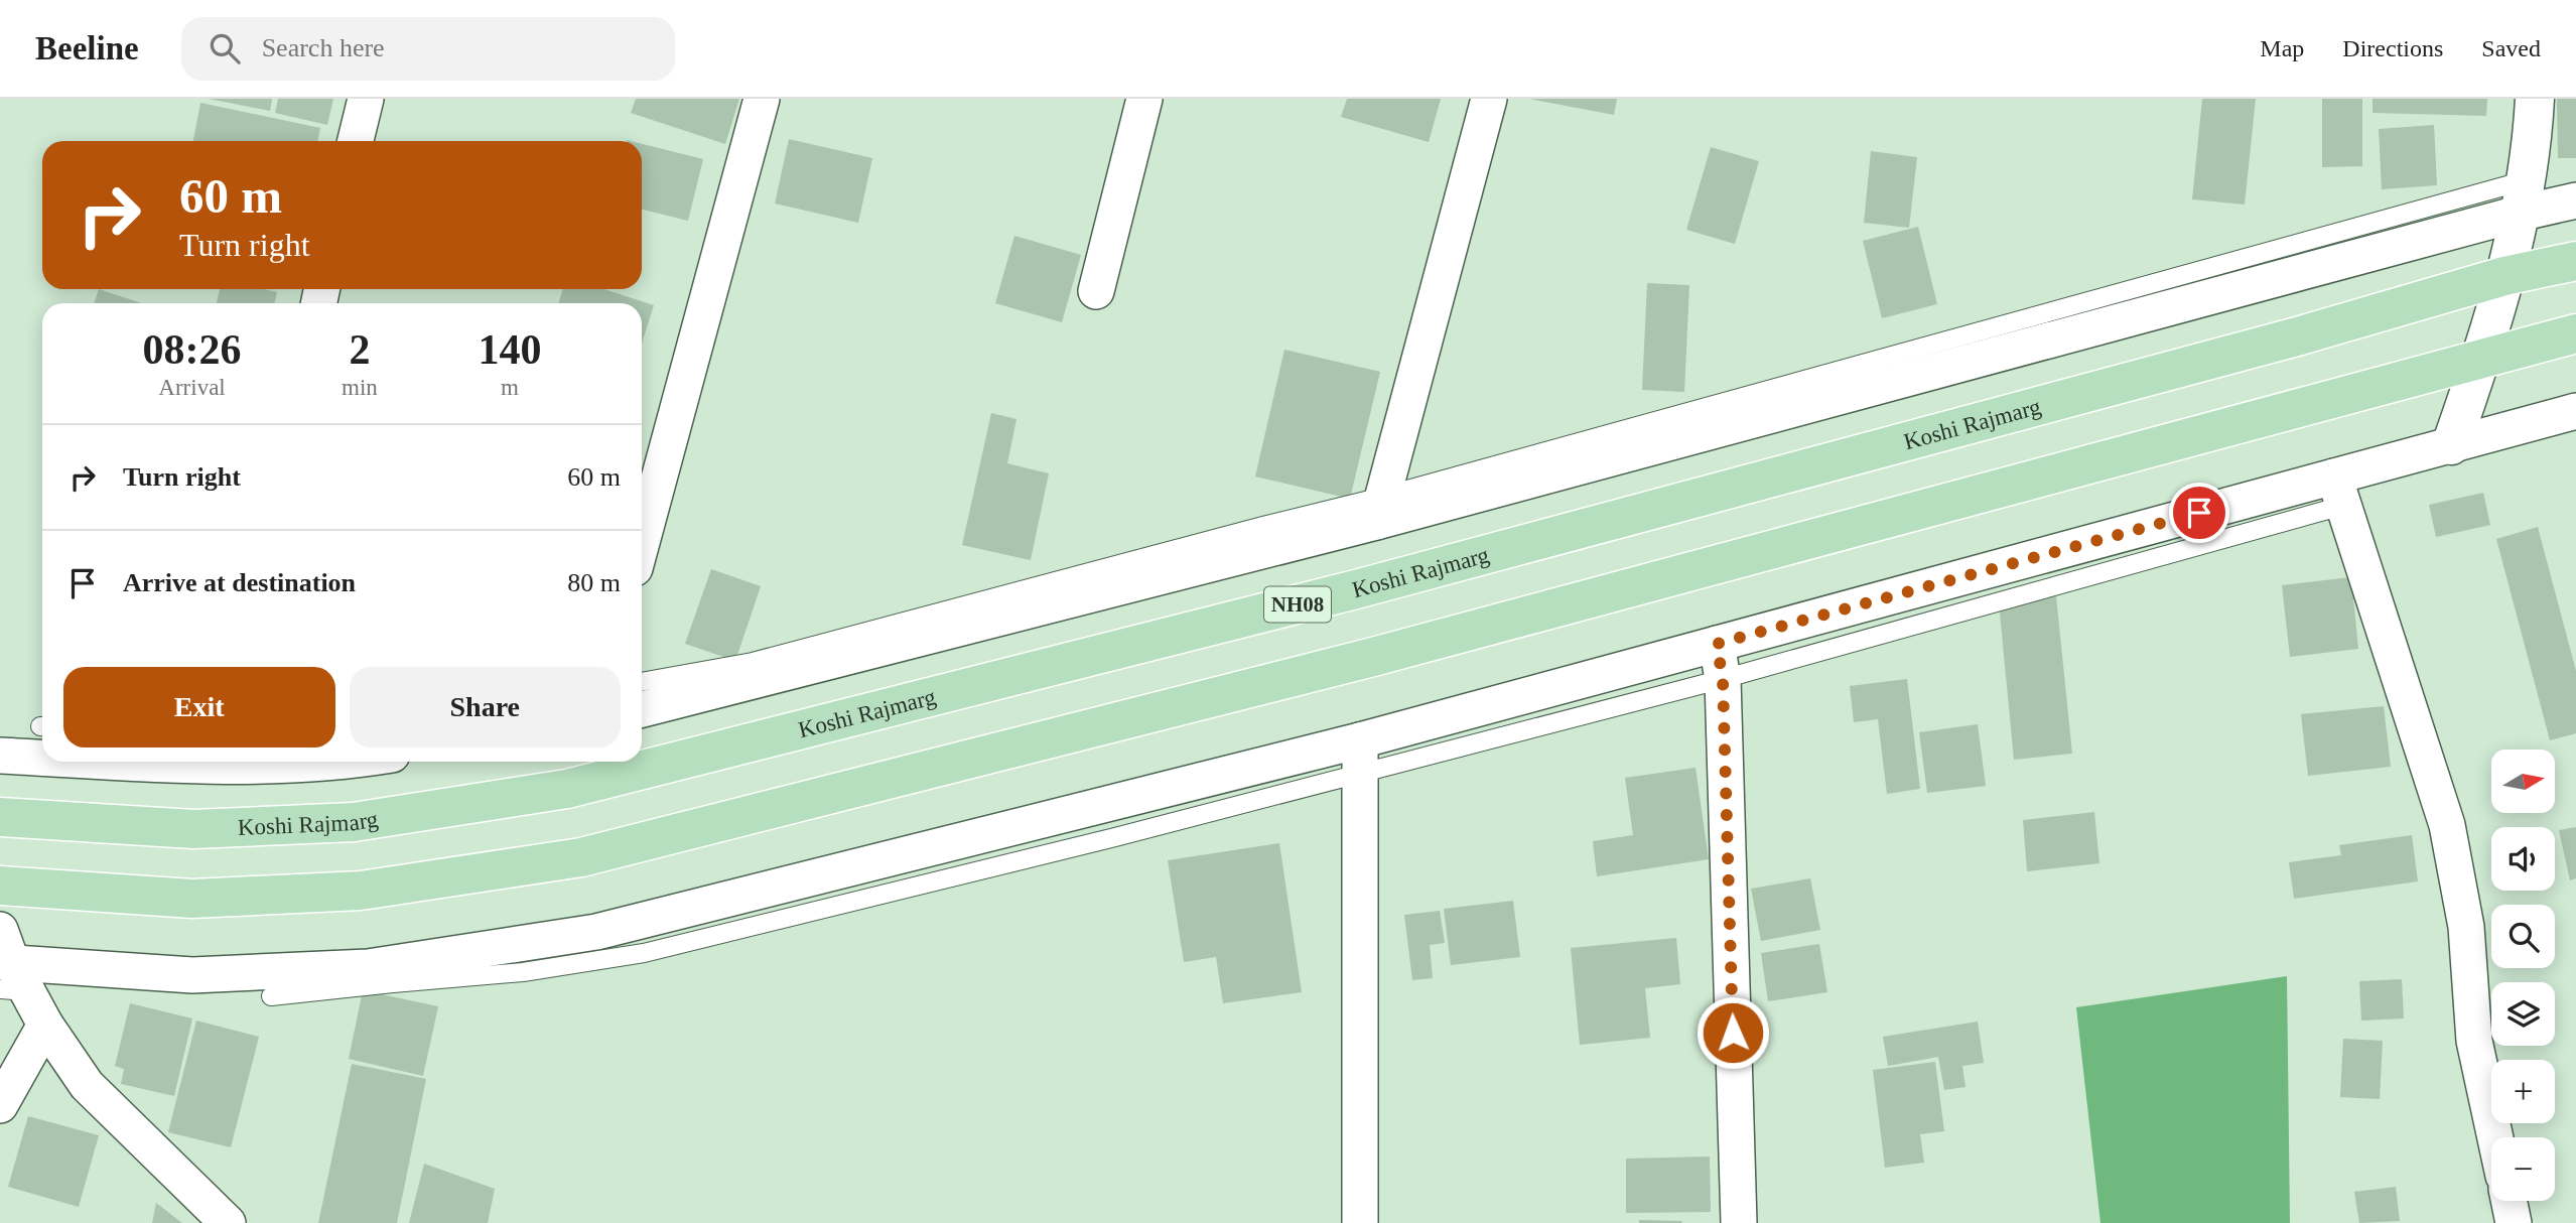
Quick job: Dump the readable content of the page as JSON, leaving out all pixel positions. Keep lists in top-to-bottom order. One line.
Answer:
{"streets":{"main road":["Koshi Rajmarg","NH08"]},"north":"right","page":{"header":"Beeline","search":"Search here","nav":["Map","Directions","Saved"],"turn":["60 m","Turn right"],"eta":["08:26","Arrival","2","min","140","m"],"list":[{"name":"Turn right","value":"60 m"},{"name":"Arrive at destination","value":"80 m"}],"buttons":["Exit","Share"],"map_buttons":["+","−"]}}
